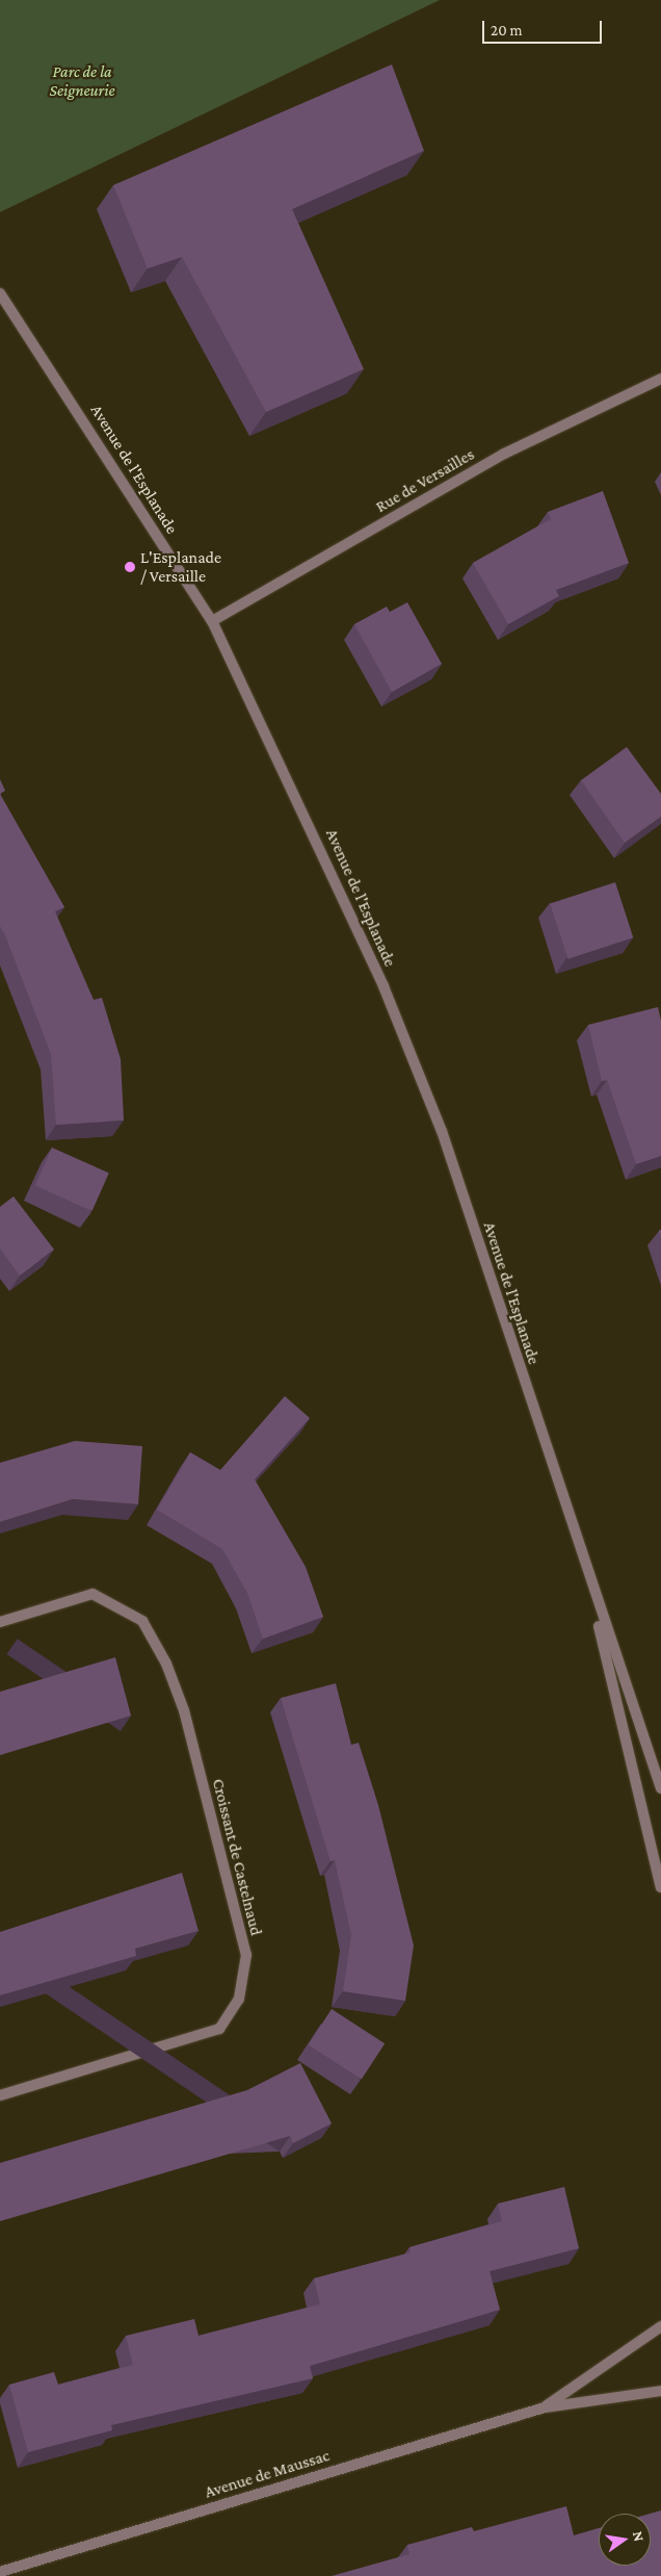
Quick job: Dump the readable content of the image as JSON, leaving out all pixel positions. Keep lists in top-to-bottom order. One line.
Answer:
{"streets":{"street":["Avenue de l'Esplanade","Rue de Versailles","Croissant de Castelnaud","Avenue de Maussac"]},"crossings":[["Avenue de l'Esplanade","Rue de Versailles"]],"parks":["Parc de la Seigneurie"],"places":["L'Esplanade / Versaille"],"scale_bar":"20 m","north":"right"}
